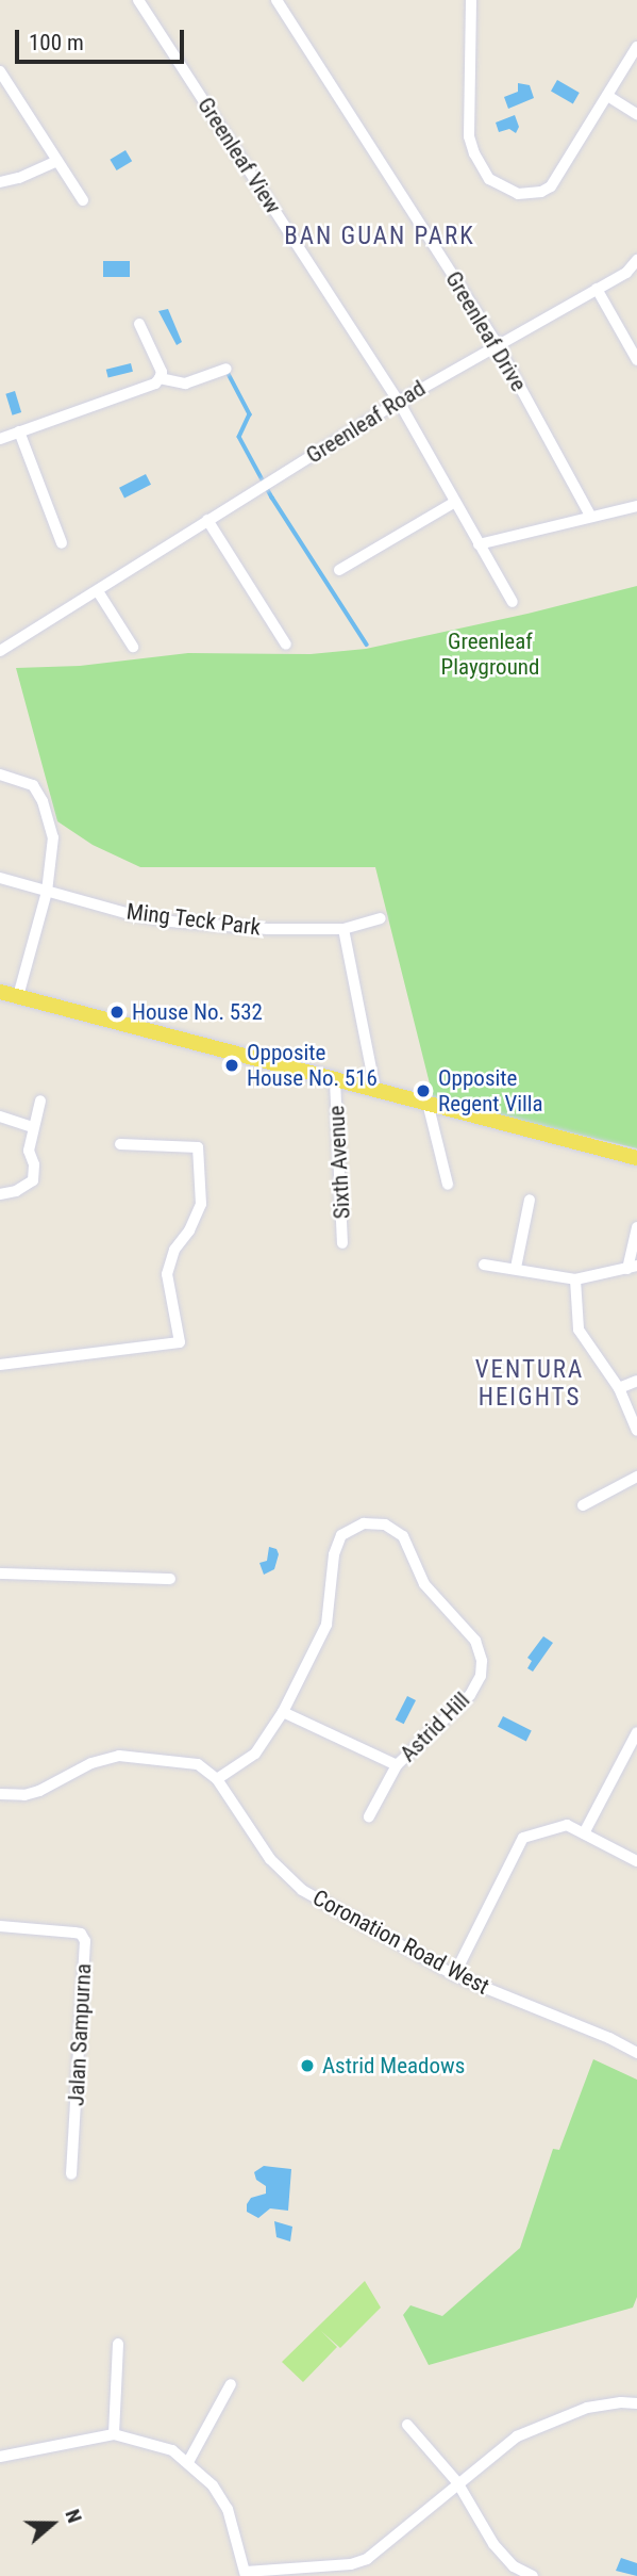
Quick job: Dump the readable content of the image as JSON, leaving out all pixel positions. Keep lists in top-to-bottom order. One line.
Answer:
{"streets":{"main road":["Sixth Avenue"],"street":["Greenleaf View","Greenleaf Drive","Greenleaf Road","Ming Teck Park","Astrid Hill","Coronation Road West","Jalan Sampurna"]},"crossings":[["Greenleaf View","Greenleaf Road"],["Greenleaf Drive","Greenleaf Road"],["Astrid Hill","Coronation Road West"]],"districts":["BAN GUAN PARK","VENTURA HEIGHTS"],"parks":["Greenleaf Playground"],"places":["House No. 532","Opposite House No. 516","Opposite Regent Villa","Astrid Meadows"],"scale_bar":"100 m","north":"right"}
